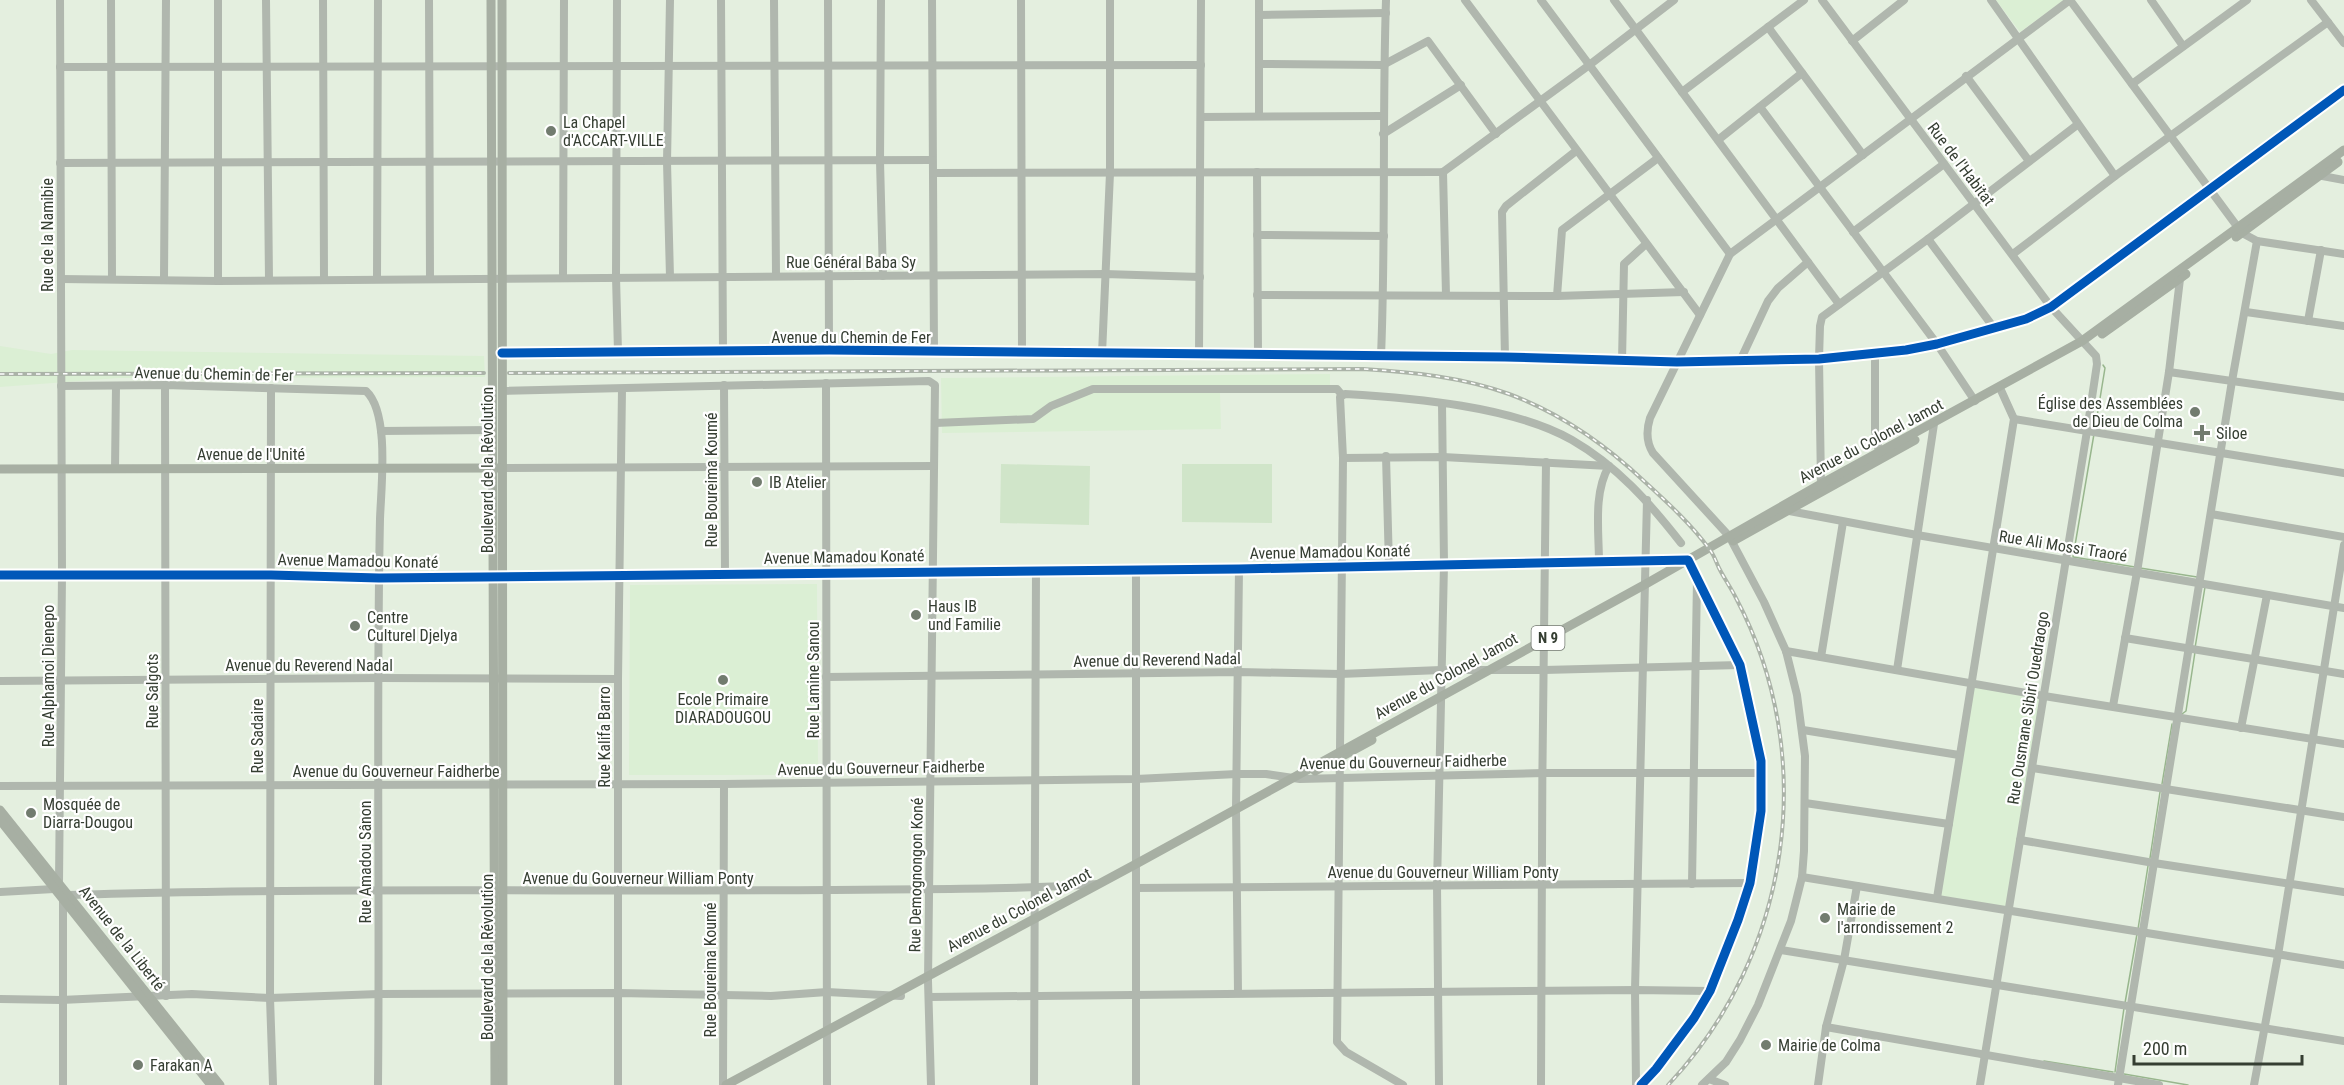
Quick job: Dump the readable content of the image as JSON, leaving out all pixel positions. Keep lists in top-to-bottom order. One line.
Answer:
{"streets":{"main road":["Avenue du Colonel Jamot","Avenue de l'Unité","Boulevard de la Révolution","N 9","Avenue de la Liberté"],"street":["Rue de l'Habitat","Rue de la Namibie","Rue Général Baba Sy","Avenue du Chemin de Fer","Rue Boureima Koumé","Rue Ali Mossi Traoré","Avenue Mamadou Konaté","Avenue du Reverend Nadal","Rue Alphamoi Dienepo","Rue Lamine Sanou","Rue Salgots","Rue Ousmane Sibiri Ouedraogo","Rue Sadaire","Rue Kalifa Barro","Avenue du Gouverneur Faidherbe","Rue Amadou Sânon","Avenue du Gouverneur William Ponty","Rue Demognongon Koné"]},"crossings":[["Rue de l'Habitat","Avenue du Colonel Jamot"],["Rue de l'Habitat","Rue Ousmane Sibiri Ouedraogo"],["Rue de la Namibie","Rue Général Baba Sy"],["Rue de la Namibie","Avenue du Chemin de Fer"],["Rue de la Namibie","Avenue de l'Unité"],["Rue de la Namibie","Rue Alphamoi Dienepo"],["Rue Général Baba Sy","Boulevard de la Révolution"],["Avenue du Chemin de Fer","Avenue du Colonel Jamot"],["Avenue du Chemin de Fer","Boulevard de la Révolution"],["Avenue du Chemin de Fer","Rue Ali Mossi Traoré"],["Avenue du Chemin de Fer","Rue Salgots"],["Avenue du Chemin de Fer","Rue Sadaire"],["Avenue du Chemin de Fer","Rue Amadou Sânon"],["Avenue du Colonel Jamot","Rue Boureima Koumé"],["Avenue du Colonel Jamot","Rue Ali Mossi Traoré"],["Avenue du Colonel Jamot","Avenue Mamadou Konaté"],["Avenue du Colonel Jamot","Avenue du Reverend Nadal"],["Avenue du Colonel Jamot","Rue Lamine Sanou"],["Avenue du Colonel Jamot","Rue Ousmane Sibiri Ouedraogo"],["Avenue du Colonel Jamot","Avenue du Gouverneur Faidherbe"],["Avenue du Colonel Jamot","Avenue du Gouverneur William Ponty"],["Avenue du Colonel Jamot","Rue Demognongon Koné"],["Avenue de l'Unité","Boulevard de la Révolution"],["Avenue de l'Unité","Rue Alphamoi Dienepo"],["Avenue de l'Unité","Rue Salgots"],["Avenue de l'Unité","Rue Sadaire"],["Avenue de l'Unité","Rue Amadou Sânon"],["Boulevard de la Révolution","Avenue Mamadou Konaté"],["Boulevard de la Révolution","Avenue du Reverend Nadal"],["Boulevard de la Révolution","Avenue du Gouverneur Faidherbe"],["Boulevard de la Révolution","Avenue du Gouverneur William Ponty"],["Rue Boureima Koumé","Avenue Mamadou Konaté"],["Rue Boureima Koumé","Avenue du Gouverneur Faidherbe"],["Rue Boureima Koumé","Avenue du Gouverneur William Ponty"],["Rue Ali Mossi Traoré","Rue Ousmane Sibiri Ouedraogo"],["Avenue Mamadou Konaté","Rue Alphamoi Dienepo"],["Avenue Mamadou Konaté","Rue Lamine Sanou"],["Avenue Mamadou Konaté","Rue Salgots"],["Avenue Mamadou Konaté","Rue Sadaire"],["Avenue Mamadou Konaté","Rue Kalifa Barro"],["Avenue Mamadou Konaté","Rue Amadou Sânon"],["Avenue Mamadou Konaté","Rue Demognongon Koné"],["Avenue du Reverend Nadal","Rue Alphamoi Dienepo"],["Avenue du Reverend Nadal","Rue Lamine Sanou"],["Avenue du Reverend Nadal","Rue Salgots"],["Avenue du Reverend Nadal","Rue Sadaire"],["Avenue du Reverend Nadal","Rue Kalifa Barro"],["Avenue du Reverend Nadal","Rue Amadou Sânon"],["Avenue du Reverend Nadal","Rue Demognongon Koné"],["Rue Alphamoi Dienepo","Avenue du Gouverneur Faidherbe"],["Rue Alphamoi Dienepo","Avenue de la Liberté"],["Rue Lamine Sanou","Avenue du Gouverneur Faidherbe"],["Rue Lamine Sanou","Avenue du Gouverneur William Ponty"],["Rue Lamine Sanou","Rue Demognongon Koné"],["Rue Salgots","Avenue du Gouverneur Faidherbe"],["Rue Salgots","Avenue du Gouverneur William Ponty"],["Rue Sadaire","Avenue du Gouverneur Faidherbe"],["Rue Sadaire","Avenue du Gouverneur William Ponty"],["Rue Kalifa Barro","Avenue du Gouverneur Faidherbe"],["Rue Kalifa Barro","Avenue du Gouverneur William Ponty"],["Avenue du Gouverneur Faidherbe","Rue Amadou Sânon"],["Avenue du Gouverneur Faidherbe","Rue Demognongon Koné"],["Rue Amadou Sânon","Avenue du Gouverneur William Ponty"],["Avenue du Gouverneur William Ponty","Rue Demognongon Koné"],["Avenue du Gouverneur William Ponty","Avenue de la Liberté"]],"places":{"other":["La Chapel d'ACCART-VILLE","Église des Assemblées de Dieu de Colma","IB Atelier","Haus IB und Familie","Centre Culturel Djelya","Ecole Primaire DIARADOUGOU","Mosquée de Diarra-Dougou","Mairie de l'arrondissement 2","Mairie de Colma","Farakan A"],"health":["Siloe"]},"scale_bar":"200 m"}
